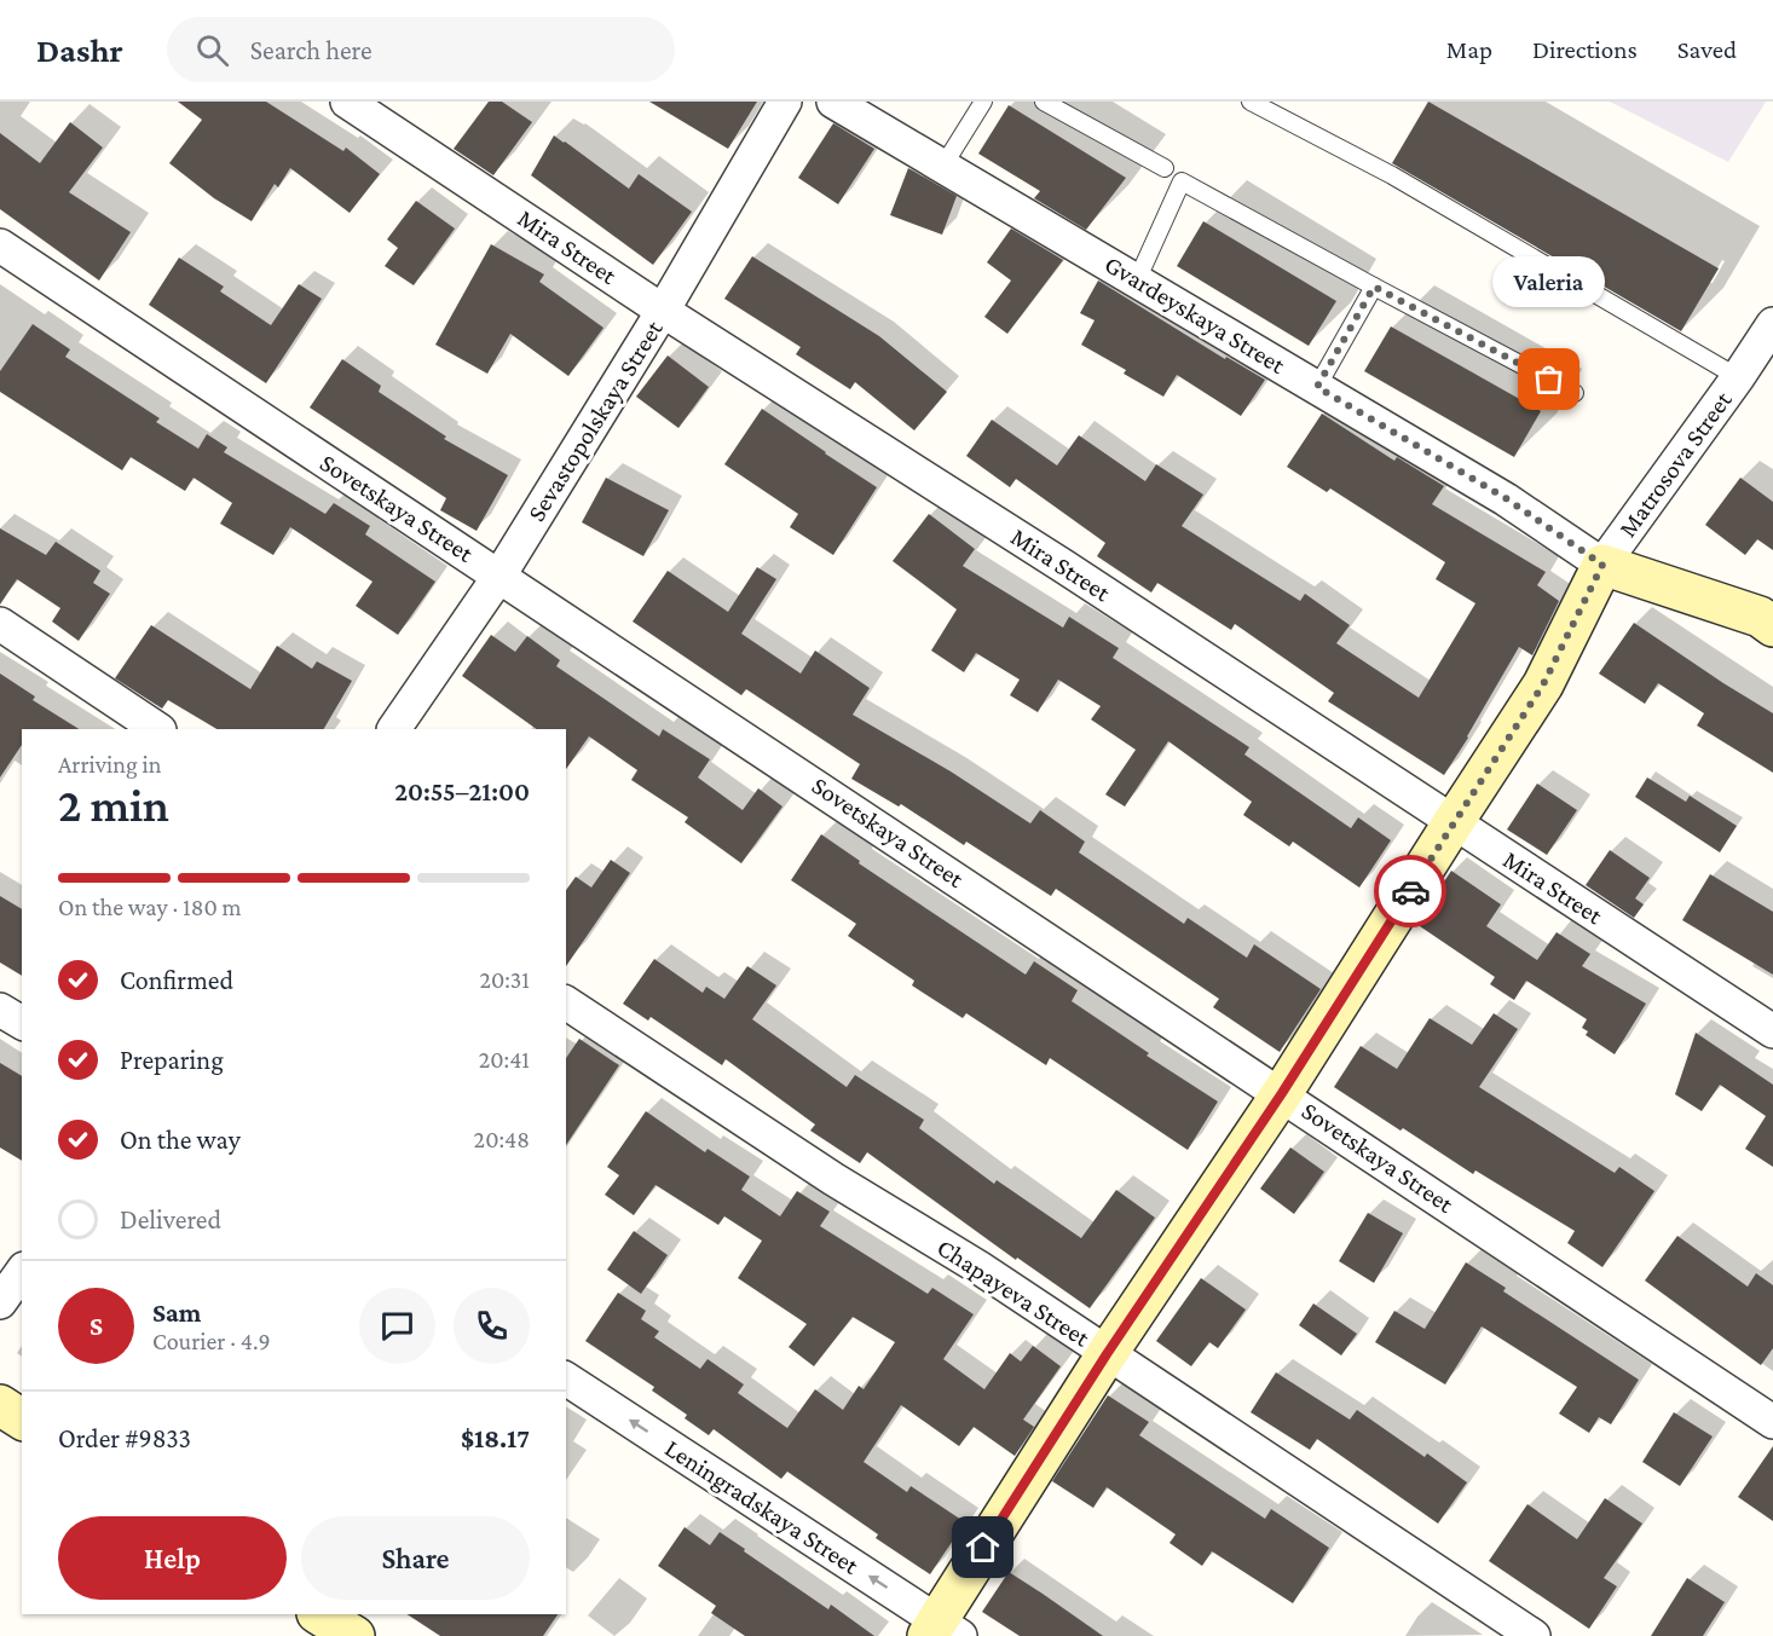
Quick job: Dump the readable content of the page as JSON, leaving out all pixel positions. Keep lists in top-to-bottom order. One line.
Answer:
{"streets":{"street":["Mira Street","Gvardeyskaya Street","Sevastopolskaya Street","Matrosova Street","Sovetskaya Street","Chapayeva Street","Leningradskaya Street"]},"crossings":[["Mira Street","Sevastopolskaya Street"],["Mira Street","Matrosova Street"],["Gvardeyskaya Street","Matrosova Street"],["Sevastopolskaya Street","Sovetskaya Street"],["Matrosova Street","Sovetskaya Street"],["Matrosova Street","Chapayeva Street"],["Matrosova Street","Leningradskaya Street"]],"one_way":["Leningradskaya Street"],"places":["Valeria"],"page":{"header":"Dashr","search":"Search here","nav":["Map","Directions","Saved"],"bubble":"Valeria","heading":["2 min","Arriving in","20:55–21:00"],"panel":["Sam","Courier · 4.9","Order #9833","$18.17"],"bar":"On the way · 180 m","list":[["Confirmed","20:31"],["Preparing","20:41"],["On the way","20:48"],"Delivered"],"round":"S","buttons":["Help","Share"]}}
